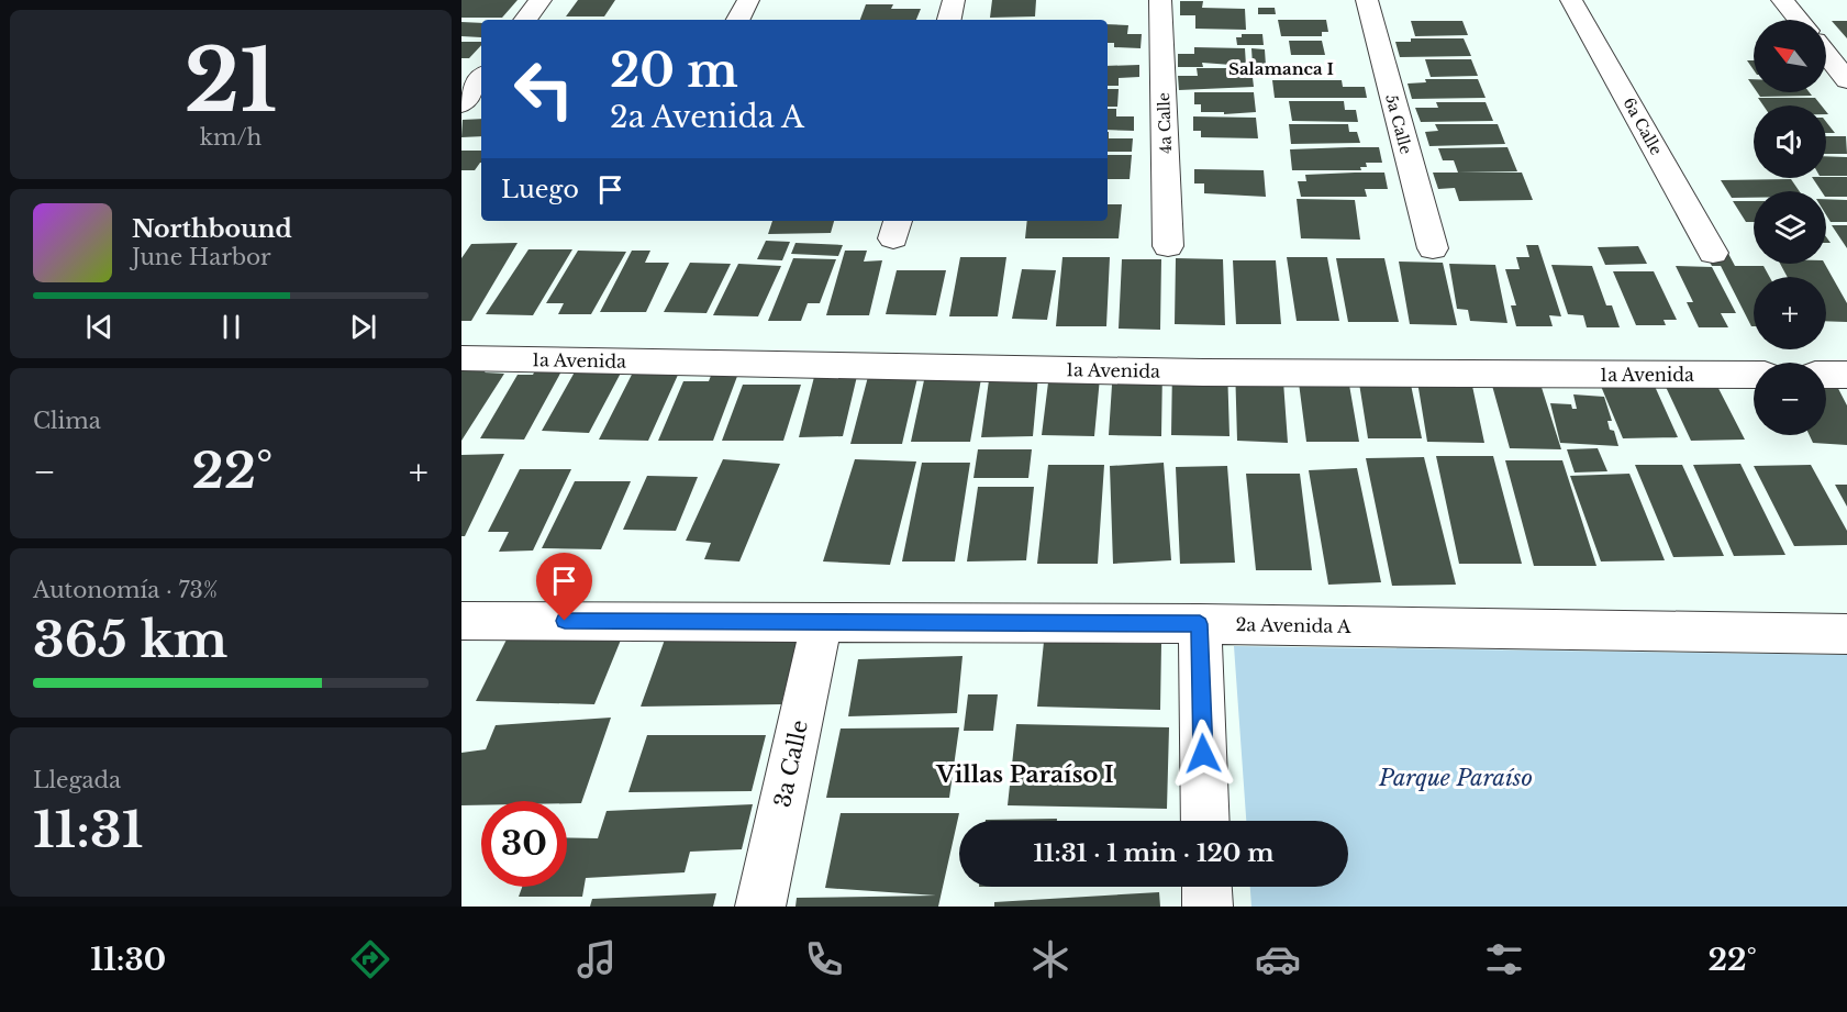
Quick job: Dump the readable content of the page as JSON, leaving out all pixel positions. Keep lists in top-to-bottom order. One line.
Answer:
{"streets":{"street":["4a Calle","5a Calle","6a Calle","1a Avenida","2a Avenida A","3a Calle"]},"crossings":[["2a Avenida A","3a Calle"]],"districts":["Salamanca I","Villas Paraíso I"],"parks":["Parque Paraíso"],"north":"top left","page":{"tile":[["21","km/h"],"Clima",["Autonomía · 73%","365 km"],["Llegada","11:31"]],"map_buttons":["+","−"],"turn":["20 m","2a Avenida A"],"then":"Luego","song":["Northbound","June Harbor"],"heat":["−","22°","+"],"limit":"30","trip":"11:31 · 1 min · 120 m","tabs":["11:30","22°"]}}
